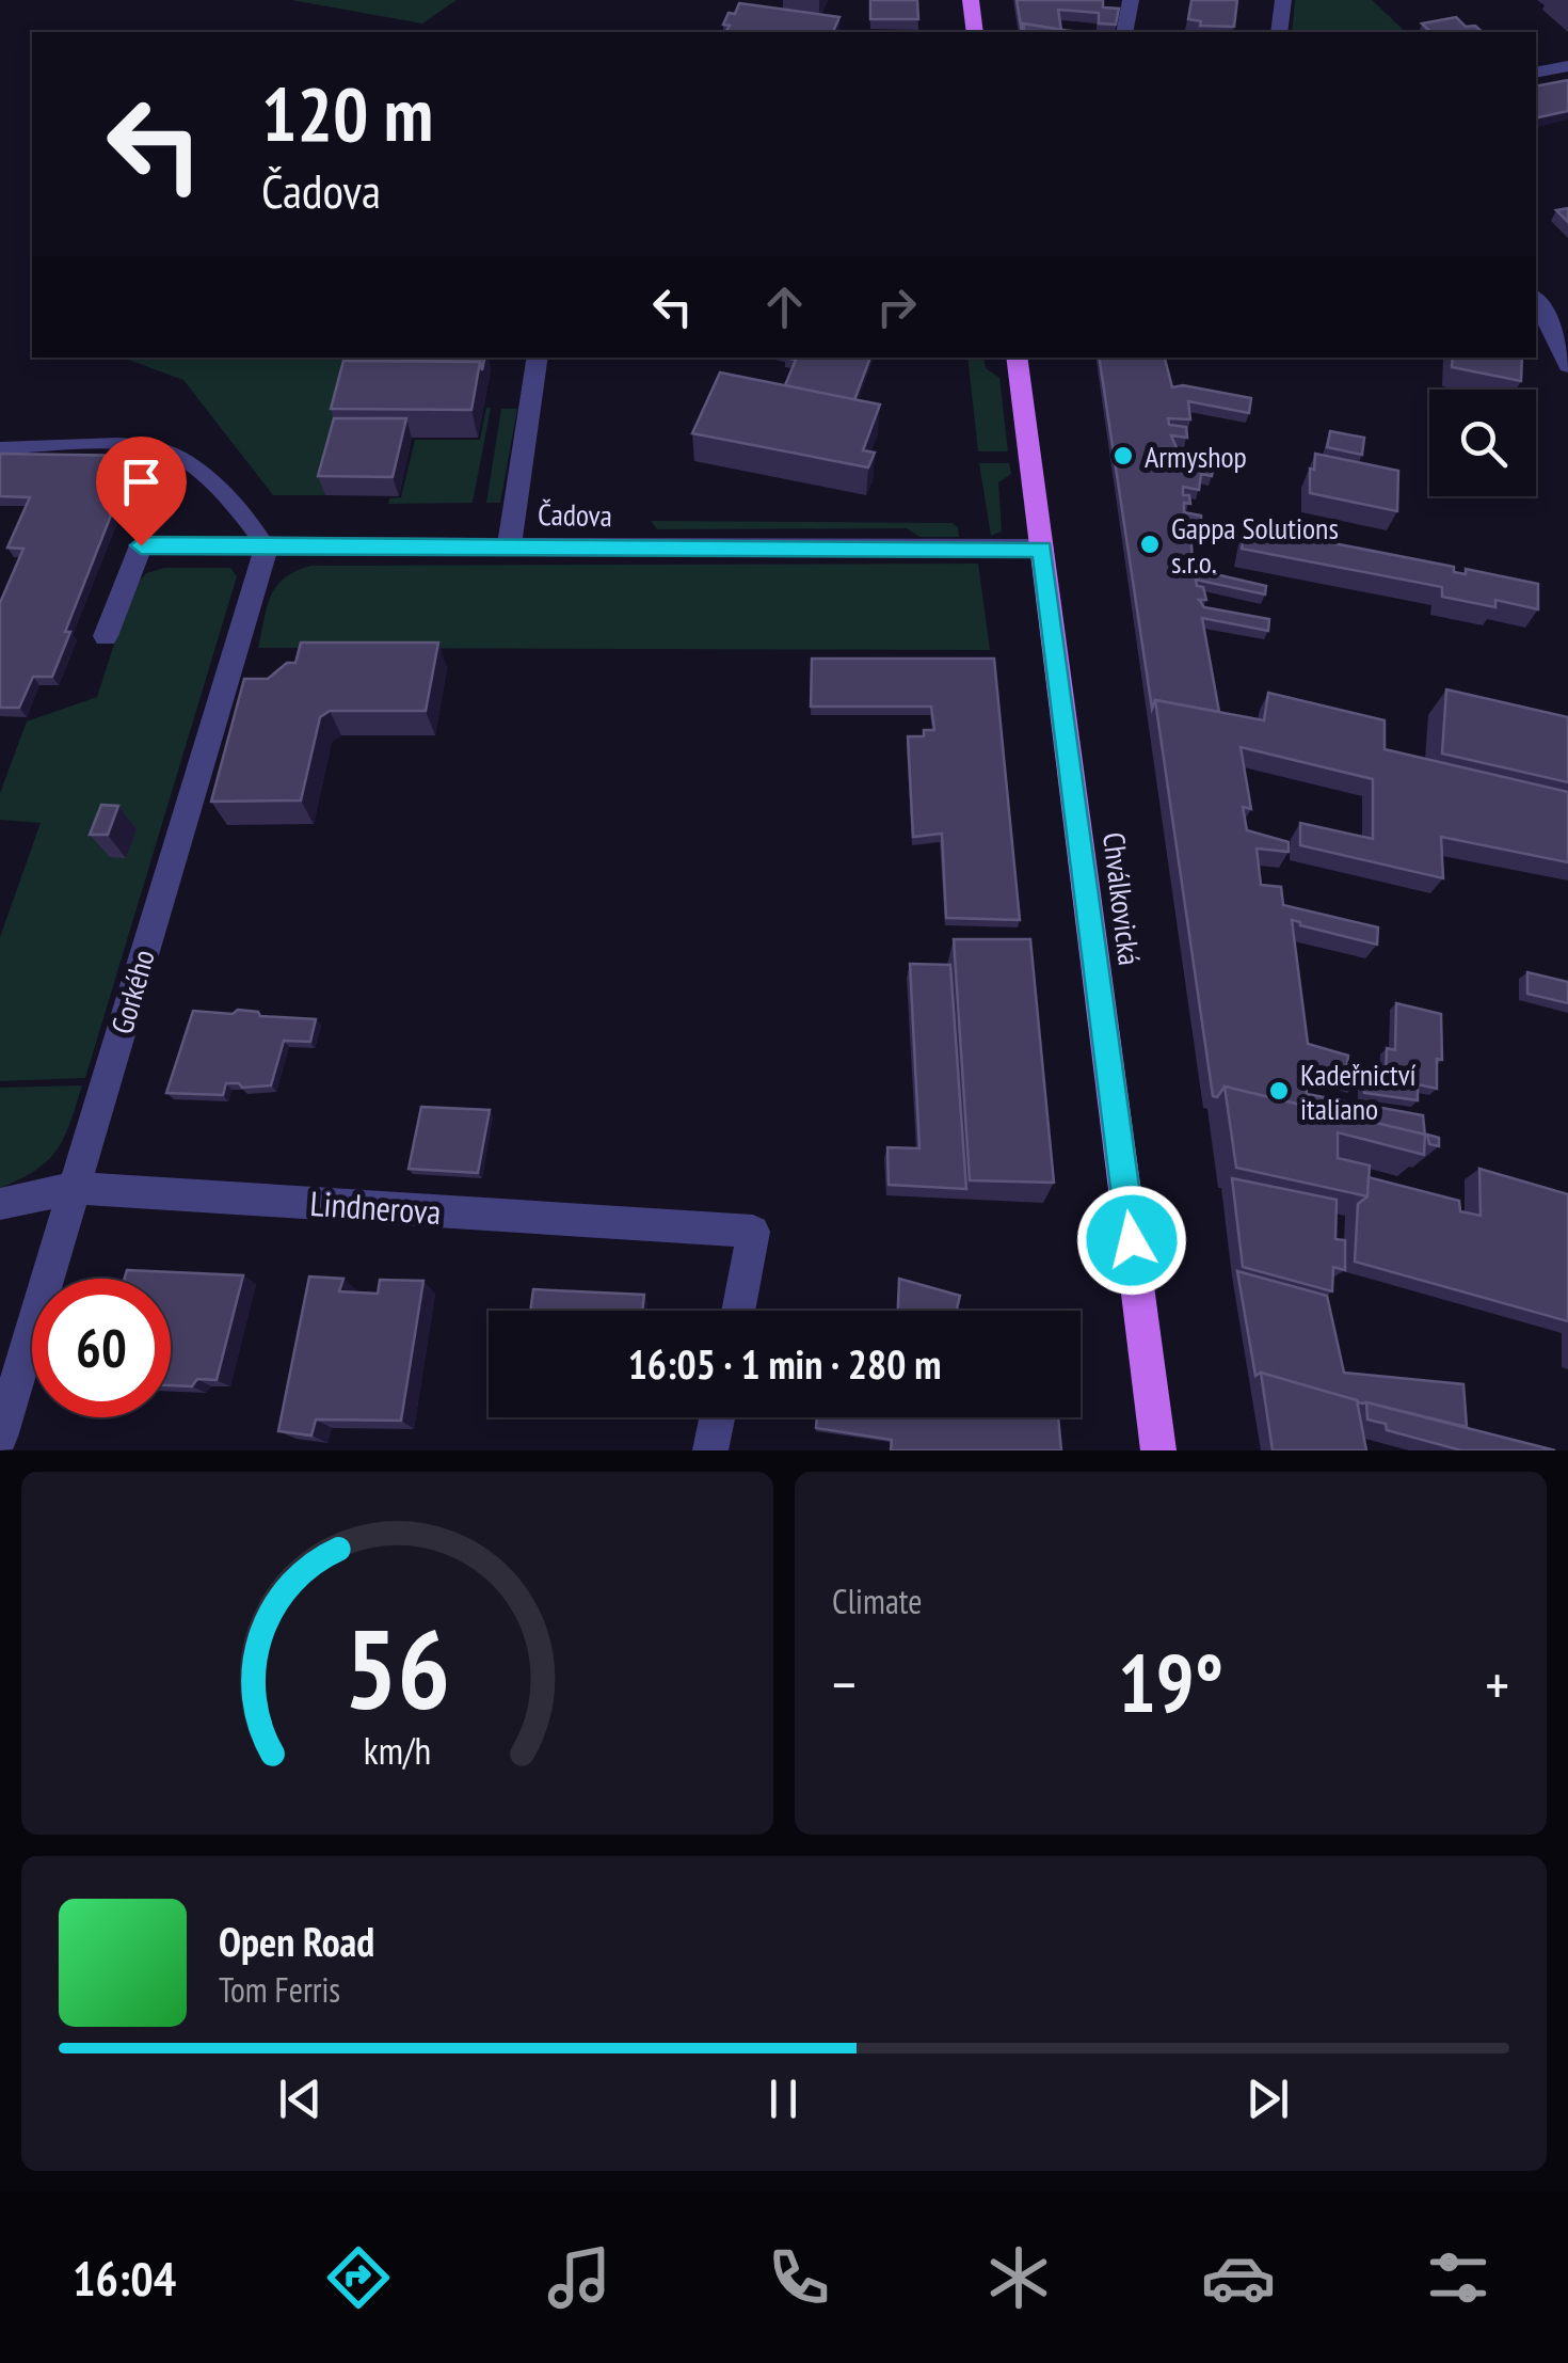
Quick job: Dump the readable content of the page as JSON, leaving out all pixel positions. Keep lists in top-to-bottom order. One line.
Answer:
{"streets":{"main road":["Chválkovická"],"street":["Čadova","Gorkého","Lindnerova"]},"crossings":[["Čadova","Chválkovická"],["Čadova","Gorkého"],["Gorkého","Lindnerova"]],"places":["Armyshop","Gappa Solutions s.r.o.","Kadeřnictví italiano"],"page":{"turn":["120 m","Čadova"],"limit":"60","trip":"16:05 · 1 min · 280 m","tile":"Climate","heat":["−","19°","+"],"song":["Open Road","Tom Ferris"],"tabs":"16:04","gauge":["56","km/h"]}}
